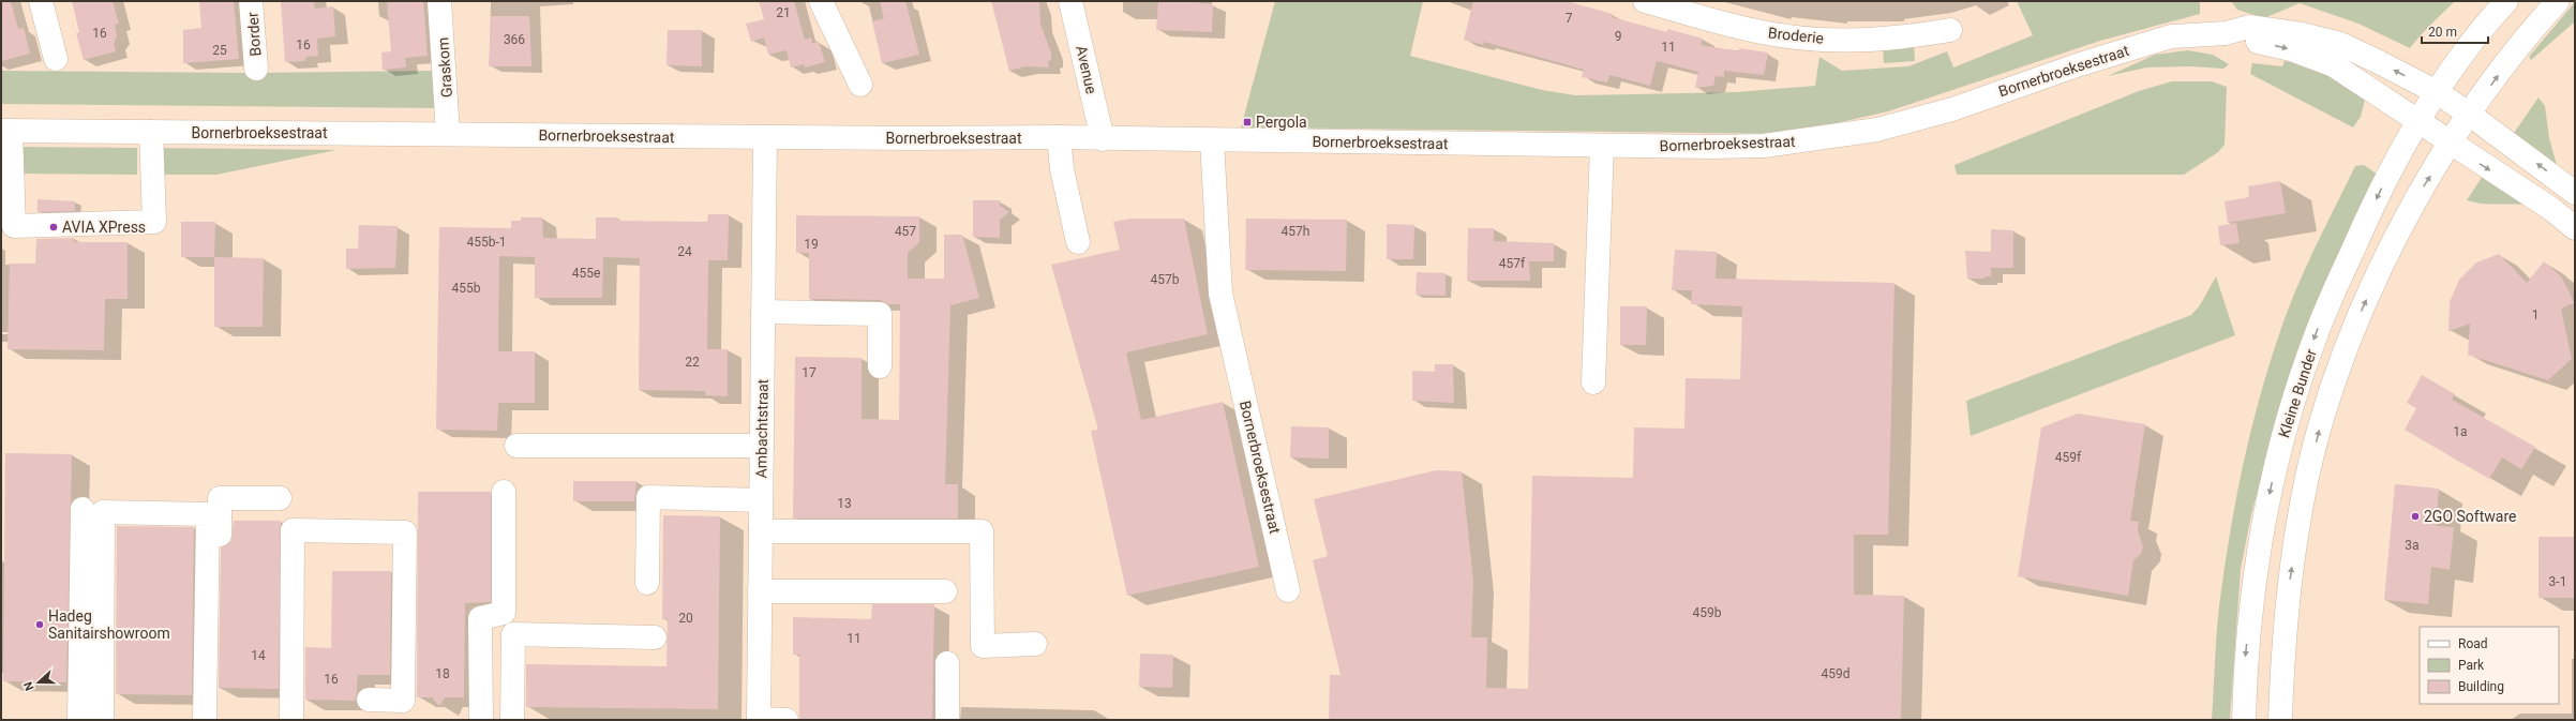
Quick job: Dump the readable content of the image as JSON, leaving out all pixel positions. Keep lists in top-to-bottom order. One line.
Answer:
{"streets":{"street":["Border","Broderie","Graskom","Avenue","Bornerbroeksestraat","Kleine Bunder","Ambachtstraat"]},"crossings":[["Graskom","Bornerbroeksestraat"],["Avenue","Bornerbroeksestraat"],["Bornerbroeksestraat","Kleine Bunder"],["Bornerbroeksestraat","Ambachtstraat"]],"places":{"transit":["Pergola"],"other":["AVIA XPress","2GO Software","Hadeg Sanitairshowroom"]},"house_numbers":["21","7","16","9","366","16","11","25","457","457h","455b-1","19","24","457f","455e","457b","455b","1","22","17","1a","459f","13","3a","3-1","459b","20","11","14","18","459d","16"],"legend":["Road","Park","Building"],"scale_bar":"20 m","north":"left"}
